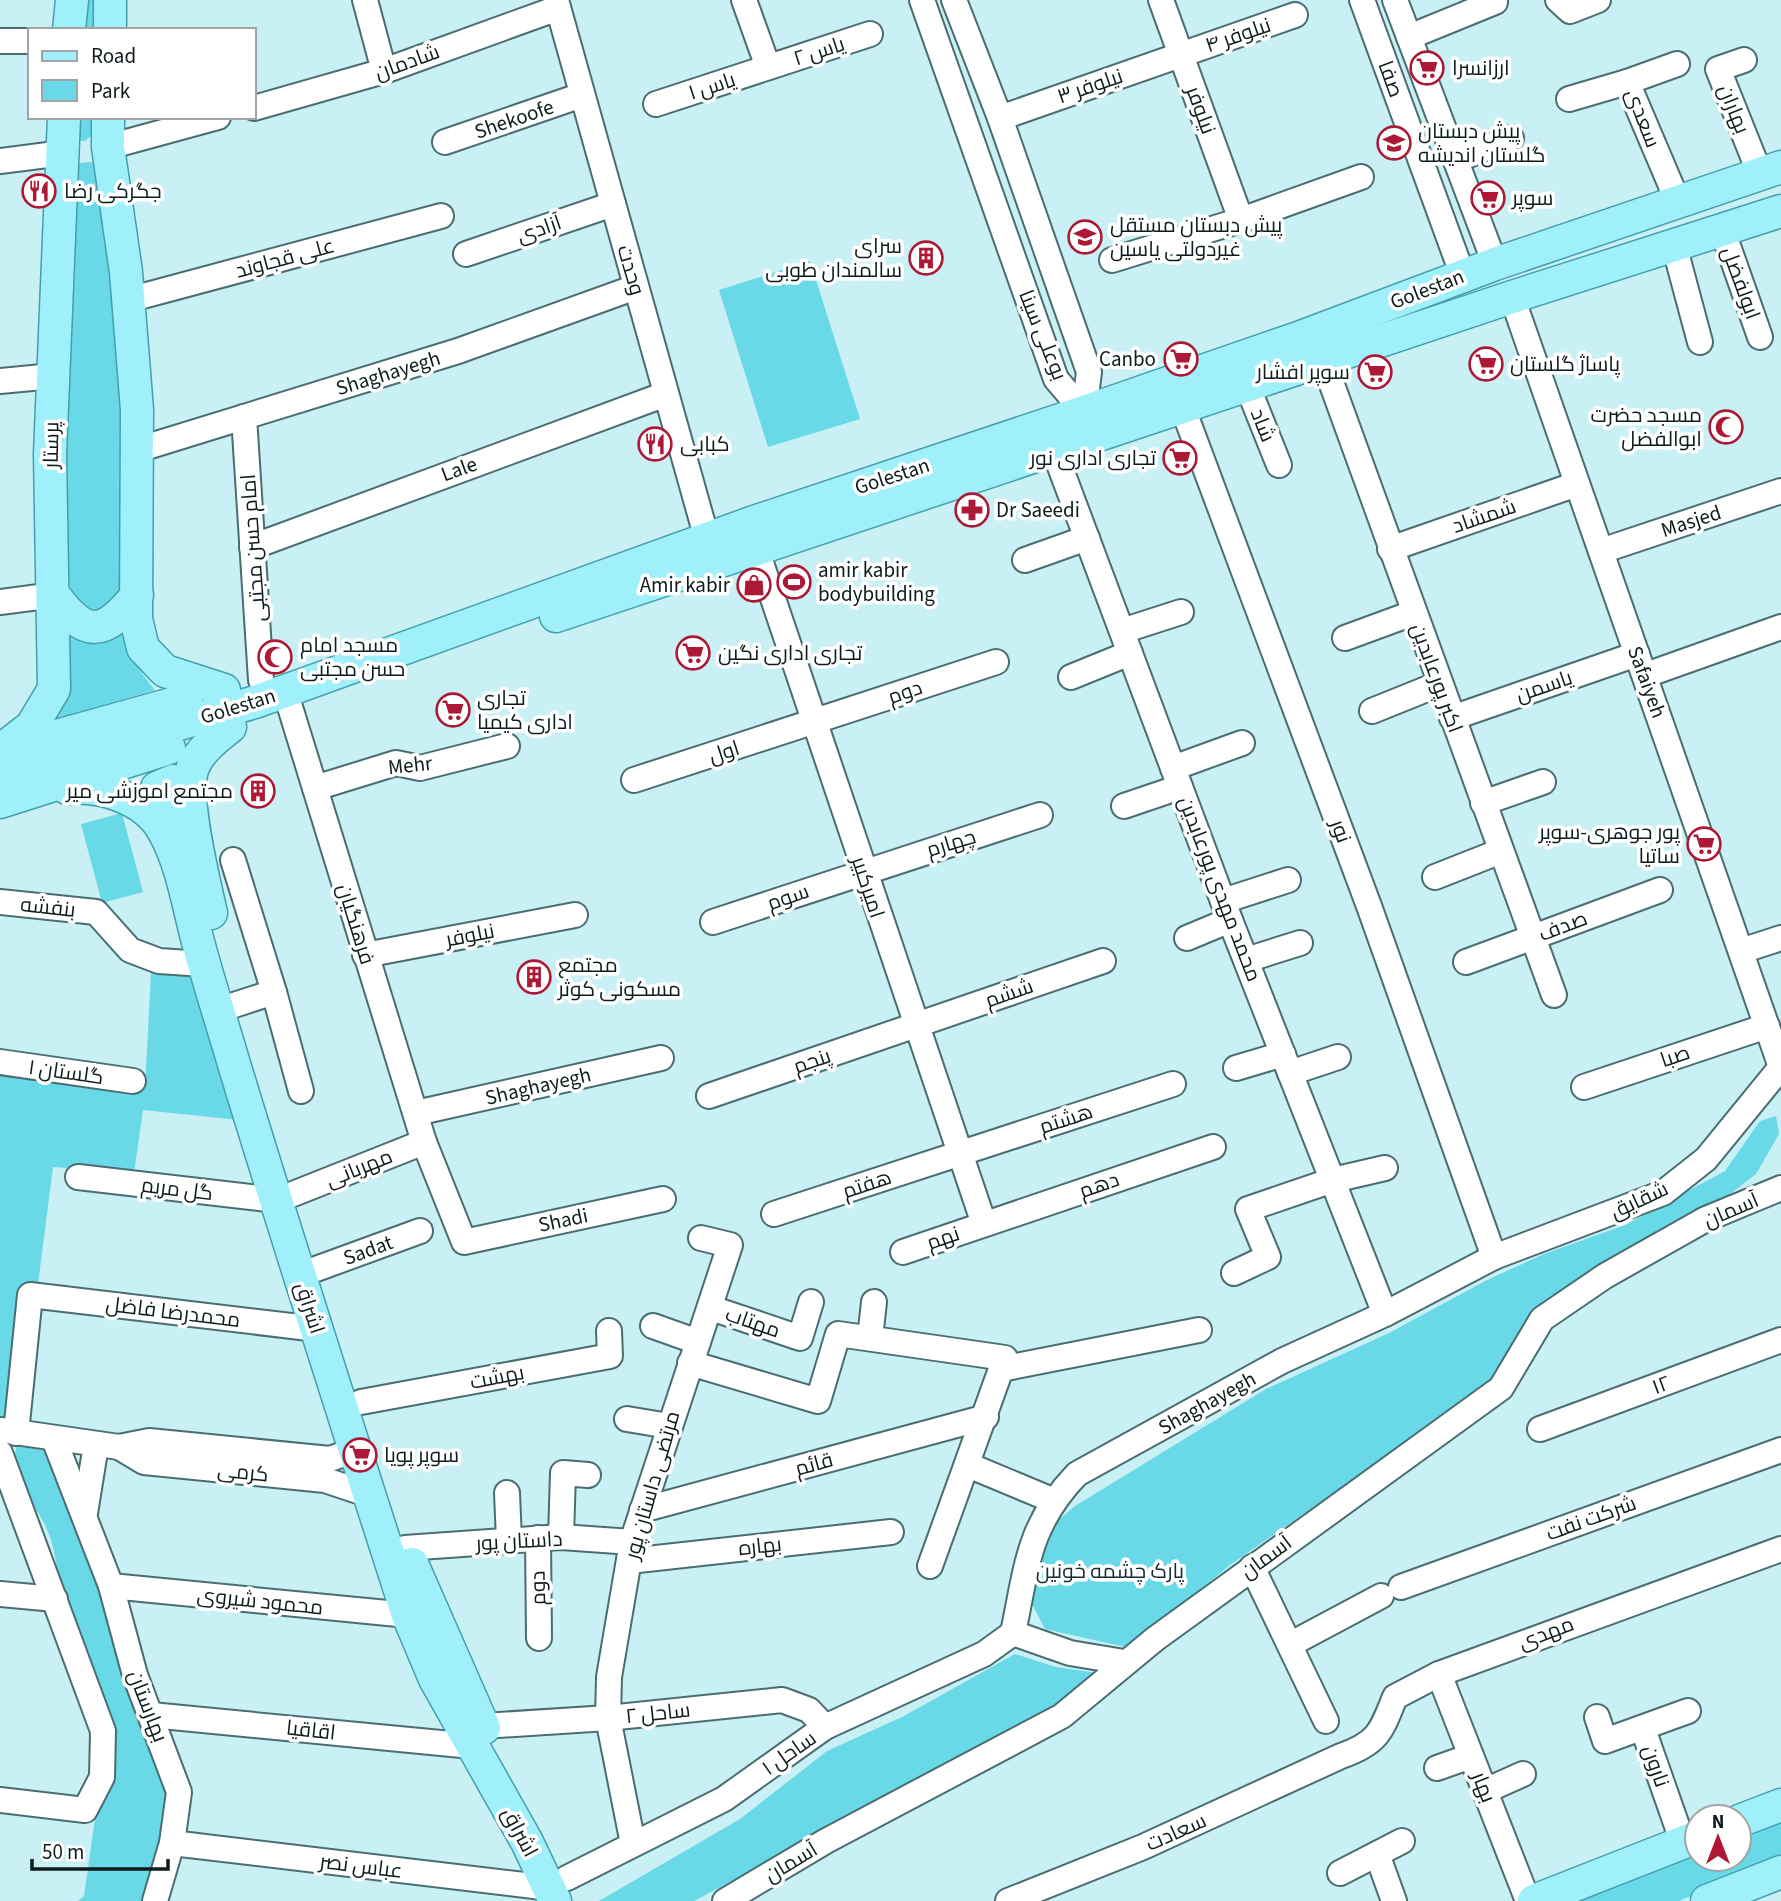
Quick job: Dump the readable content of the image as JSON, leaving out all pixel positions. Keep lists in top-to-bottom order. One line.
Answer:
{"streets":{"main road":["Golestan","پرستار","اشراق"],"street":["نیلوفر ۴","یاس ۲","شادمان","صفا","یاس ۱","نیلوفر ۳","بهاران","نیلوفر","سعدی","Shekoofe","آزادی","علی قجاوند","وحدت","ابولفضل","بوعلی سینا","Shaghayegh","شاد","Lale","شمشاد","Masjed","امام حسن مجتبی","اکبر پورعابدین","Safaiyeh","یاسمن","دوم","اول","Mehr","نور","چهارم","امیرکبیر","محمد مهدی پورعابدین","سوم","بنفشه","فرهنگیان","صدف","ششم","صبا","پنجم","گلستان ۱","هشتم","مهربانی","هفتم","دهم","گل مریم","شقایق","آسمان","Shadi","نهم","Sadat","محمدرضا فاضل","مهتاب","بهشت","۱۲","قائم","کرمی","مرتضی داستان پور","شرکت نفت","داستان پور","بهاره","محمود شیروی","مهدی","بهارستان","ساحل ۲","اقاقیا","ساحل ۱","نارون","بهار","سعادت","عباس نصر"]},"crossings":[["نیلوفر ۴","نیلوفر ۳"],["نیلوفر ۴","نیلوفر"],["یاس ۲","یاس ۱"],["شادمان","وحدت"],["صفا","Golestan"],["نیلوفر ۳","نیلوفر"],["نیلوفر ۳","بوعلی سینا"],["بهاران","Golestan"],["نیلوفر","فرهنگیان"],["سعدی","Golestan"],["Shekoofe","وحدت"],["آزادی","وحدت"],["وحدت","Golestan"],["وحدت","Shaghayegh"],["وحدت","Lale"],["ابولفضل","Golestan"],["Golestan","بوعلی سینا"],["Golestan","شاد"],["Golestan","اکبر پورعابدین"],["Golestan","Safaiyeh"],["Golestan","نور"],["Golestan","امیرکبیر"],["Golestan","فرهنگیان"],["Golestan","اشراق"],["Shaghayegh","امام حسن مجتبی"],["Shaghayegh","نور"],["Shaghayegh","محمد مهدی پورعابدین"],["Shaghayegh","فرهنگیان"],["Shaghayegh","شقایق"],["Shaghayegh","ساحل ۱"],["Lale","امام حسن مجتبی"],["شمشاد","اکبر پورعابدین"],["شمشاد","Safaiyeh"],["Masjed","Safaiyeh"],["اکبر پورعابدین","یاسمن"],["اکبر پورعابدین","صدف"],["Safaiyeh","یاسمن"],["Safaiyeh","صبا"],["Safaiyeh","شقایق"],["دوم","اول"],["دوم","امیرکبیر"],["دوم","داستان پور"],["اول","امیرکبیر"],["Mehr","فرهنگیان"],["نور","شقایق"],["چهارم","امیرکبیر"],["چهارم","سوم"],["امیرکبیر","سوم"],["امیرکبیر","ششم"],["امیرکبیر","پنجم"],["امیرکبیر","هشتم"],["امیرکبیر","هفتم"],["امیرکبیر","دهم"],["امیرکبیر","نهم"],["بنفشه","اشراق"],["فرهنگیان","مهربانی"],["فرهنگیان","Shadi"],["ششم","پنجم"],["هشتم","هفتم"],["مهربانی","گل مریم"],["مهربانی","اشراق"],["دهم","نهم"],["گل مریم","اشراق"],["Sadat","اشراق"],["اشراق","محمدرضا فاضل"],["اشراق","بهشت"],["اشراق","کرمی"],["اشراق","داستان پور"],["اشراق","محمود شیروی"],["اشراق","ساحل ۲"],["اشراق","اقاقیا"],["اشراق","ساحل ۱"],["اشراق","عباس نصر"],["محمدرضا فاضل","کرمی"],["مهتاب","مرتضی داستان پور"],["قائم","مرتضی داستان پور"],["کرمی","بهارستان"],["مرتضی داستان پور","داستان پور"],["مرتضی داستان پور","بهاره"],["مرتضی داستان پور","ساحل ۲"],["مرتضی داستان پور","ساحل ۱"],["داستان پور","بهاره"],["محمود شیروی","بهارستان"],["مهدی","بهار"],["مهدی","سعادت"],["بهارستان","اقاقیا"],["بهارستان","عباس نصر"],["ساحل ۲","اقاقیا"],["ساحل ۲","ساحل ۱"],["ساحل ۱","عباس نصر"]],"parks":["پارک چشمه خونین"],"places":{"supermarket":["ارزانسرا","سوپر","Canbo","پاساژ گلستان","سوپر افشار","تجاری اداری نور","تجاری اداری نگین","تجاری اداری کیمیا","پور جوهری-سوپر ساتیا","سوپر پویا"],"school or university":["پیش دبستان گلستان اندیشه","پیش دبستان مستقل غیردولتی یاسین"],"restaurant":["جگرکی رضا","کبابی"],"building":["سرای سالمندان طوبی","مجتمع اموزشی میر","مجتمع مسکونی کوثر"],"mosque":["مسجد حضرت ابوالفضل","مسجد امام حسن مجتبی"],"pharmacy":["Dr Saeedi"],"sports":["amir kabir bodybuilding"],"shop":["Amir kabir"]},"legend":["Road","Park"],"scale_bar":"50 m","north":"top"}
